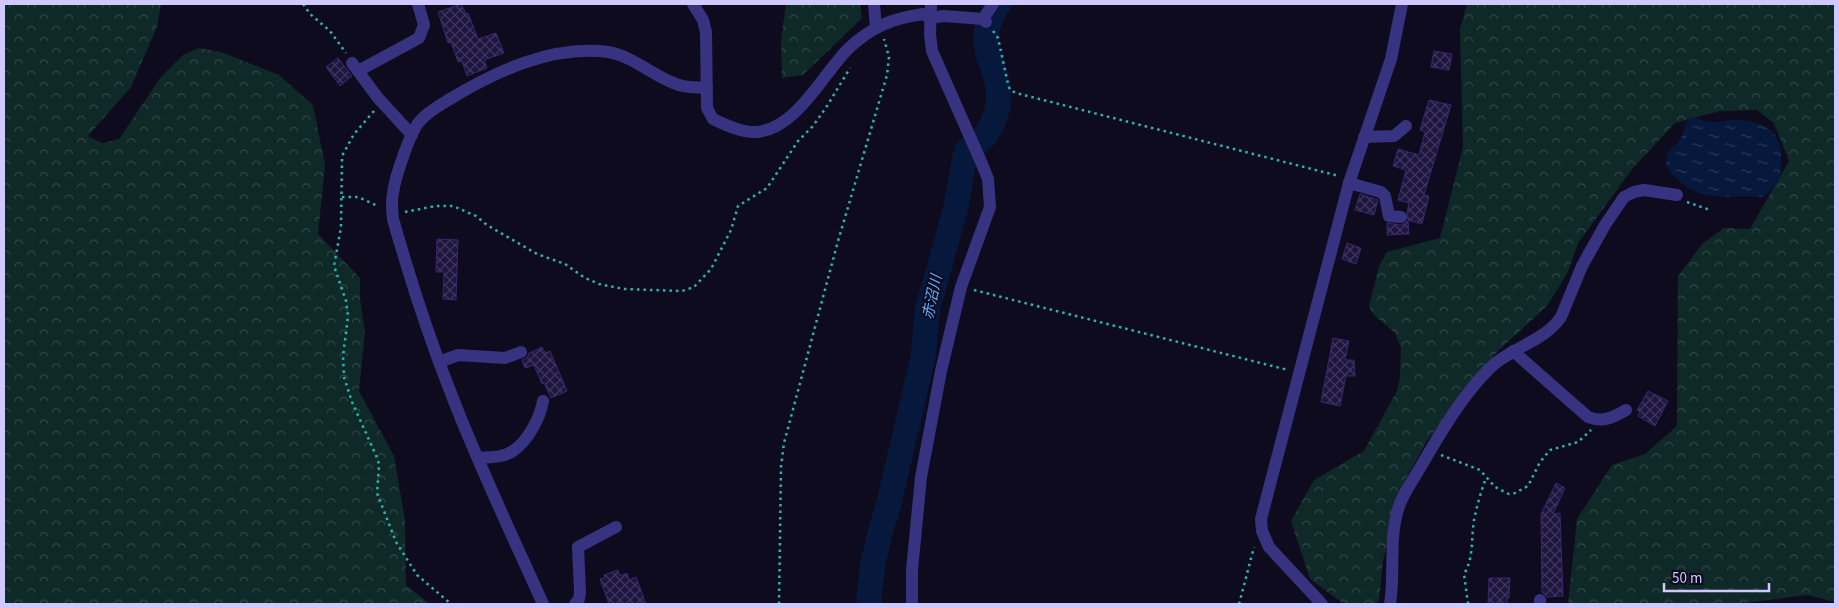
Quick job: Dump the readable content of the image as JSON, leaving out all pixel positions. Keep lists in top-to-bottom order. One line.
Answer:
{"water":["赤沼川"],"scale_bar":"50 m"}
